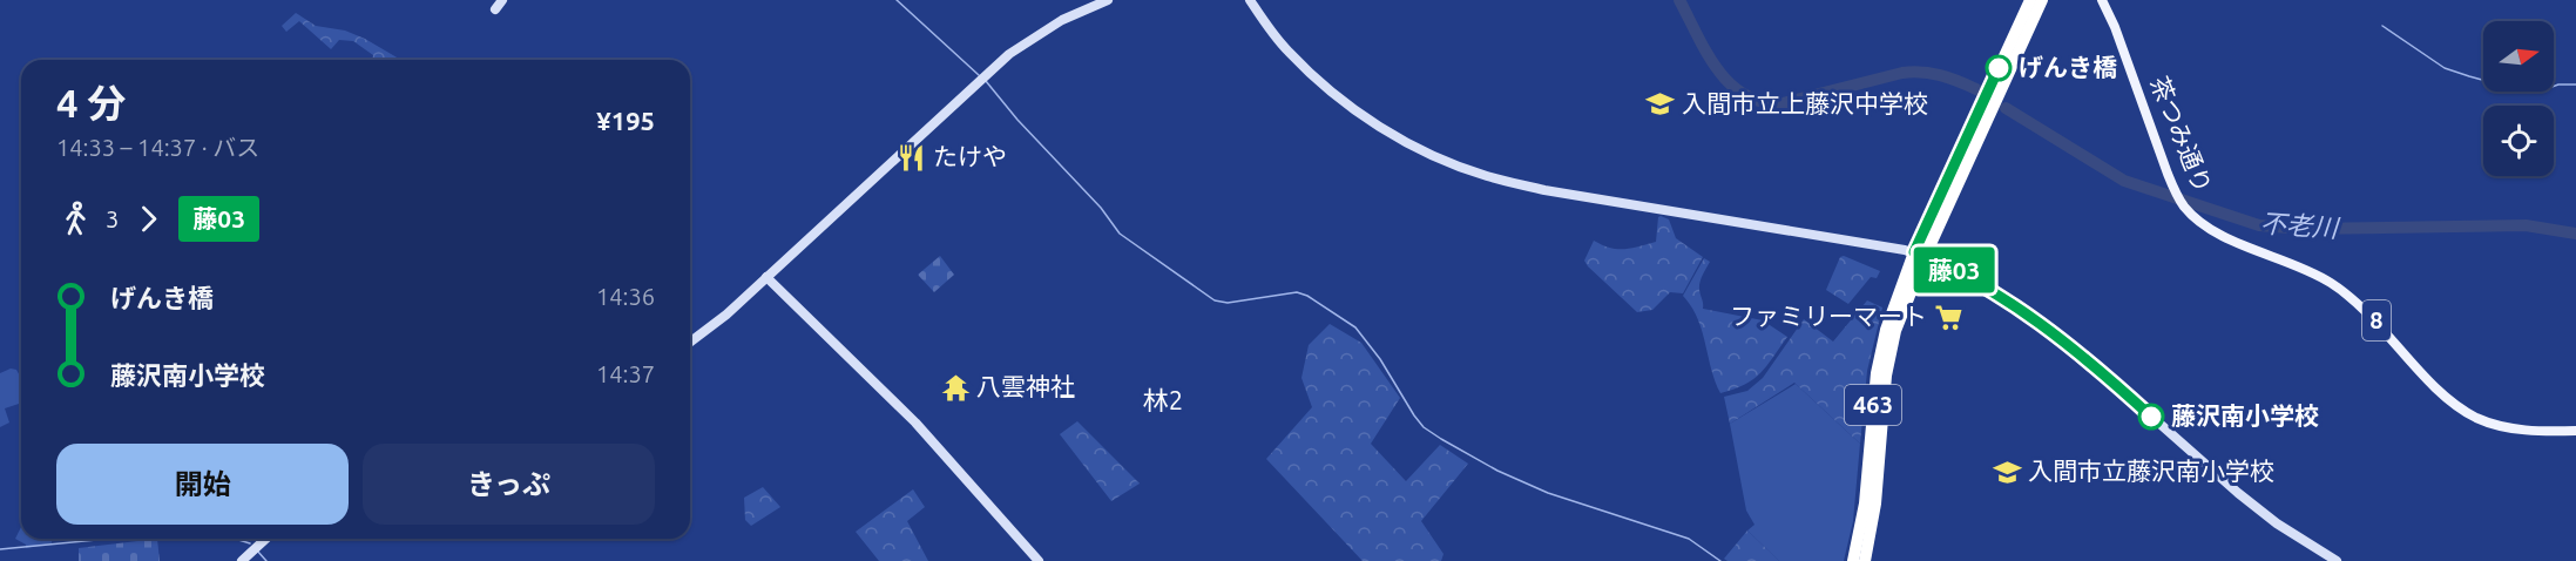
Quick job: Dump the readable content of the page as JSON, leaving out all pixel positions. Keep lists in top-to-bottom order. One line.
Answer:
{"streets":{"highway":["463"],"main road":["茶つみ通り","8"]},"districts":["林2"],"water":["不老川"],"places":{"other":["げんき橋","藤沢南小学校"],"school or university":["入間市立上藤沢中学校","入間市立藤沢南小学校"],"restaurant":["たけや"],"supermarket":["ファミリーマート"],"temple":["八雲神社"]},"lines":["bus line 藤03"],"north":"right","page":{"on_map":"藤03","heading":["4 分","14:33 – 14:37 · バス","¥195"],"legs":["3","藤03"],"list":[{"name":"げんき橋","value":"14:36"},{"name":"藤沢南小学校","value":"14:37"}],"buttons":["開始","きっぷ"]}}
